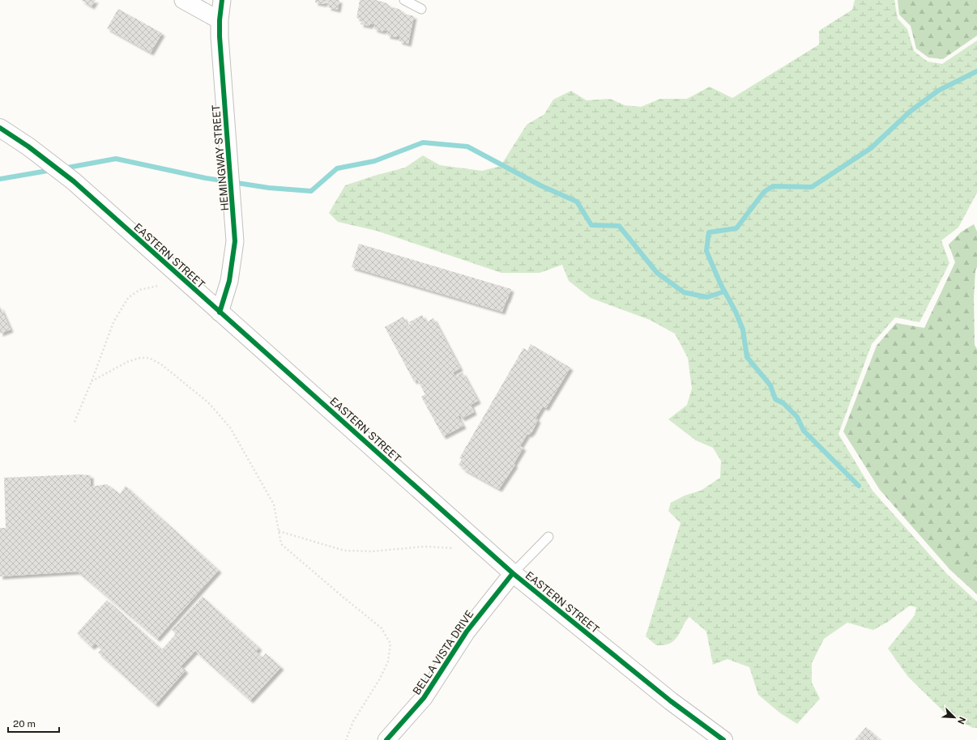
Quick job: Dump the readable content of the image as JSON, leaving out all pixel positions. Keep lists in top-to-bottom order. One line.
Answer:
{"streets":{"street":["HEMINGWAY STREET","EASTERN STREET","BELLA VISTA DRIVE"]},"crossings":[["HEMINGWAY STREET","EASTERN STREET"],["EASTERN STREET","BELLA VISTA DRIVE"]],"scale_bar":"20 m","north":"bottom right"}
